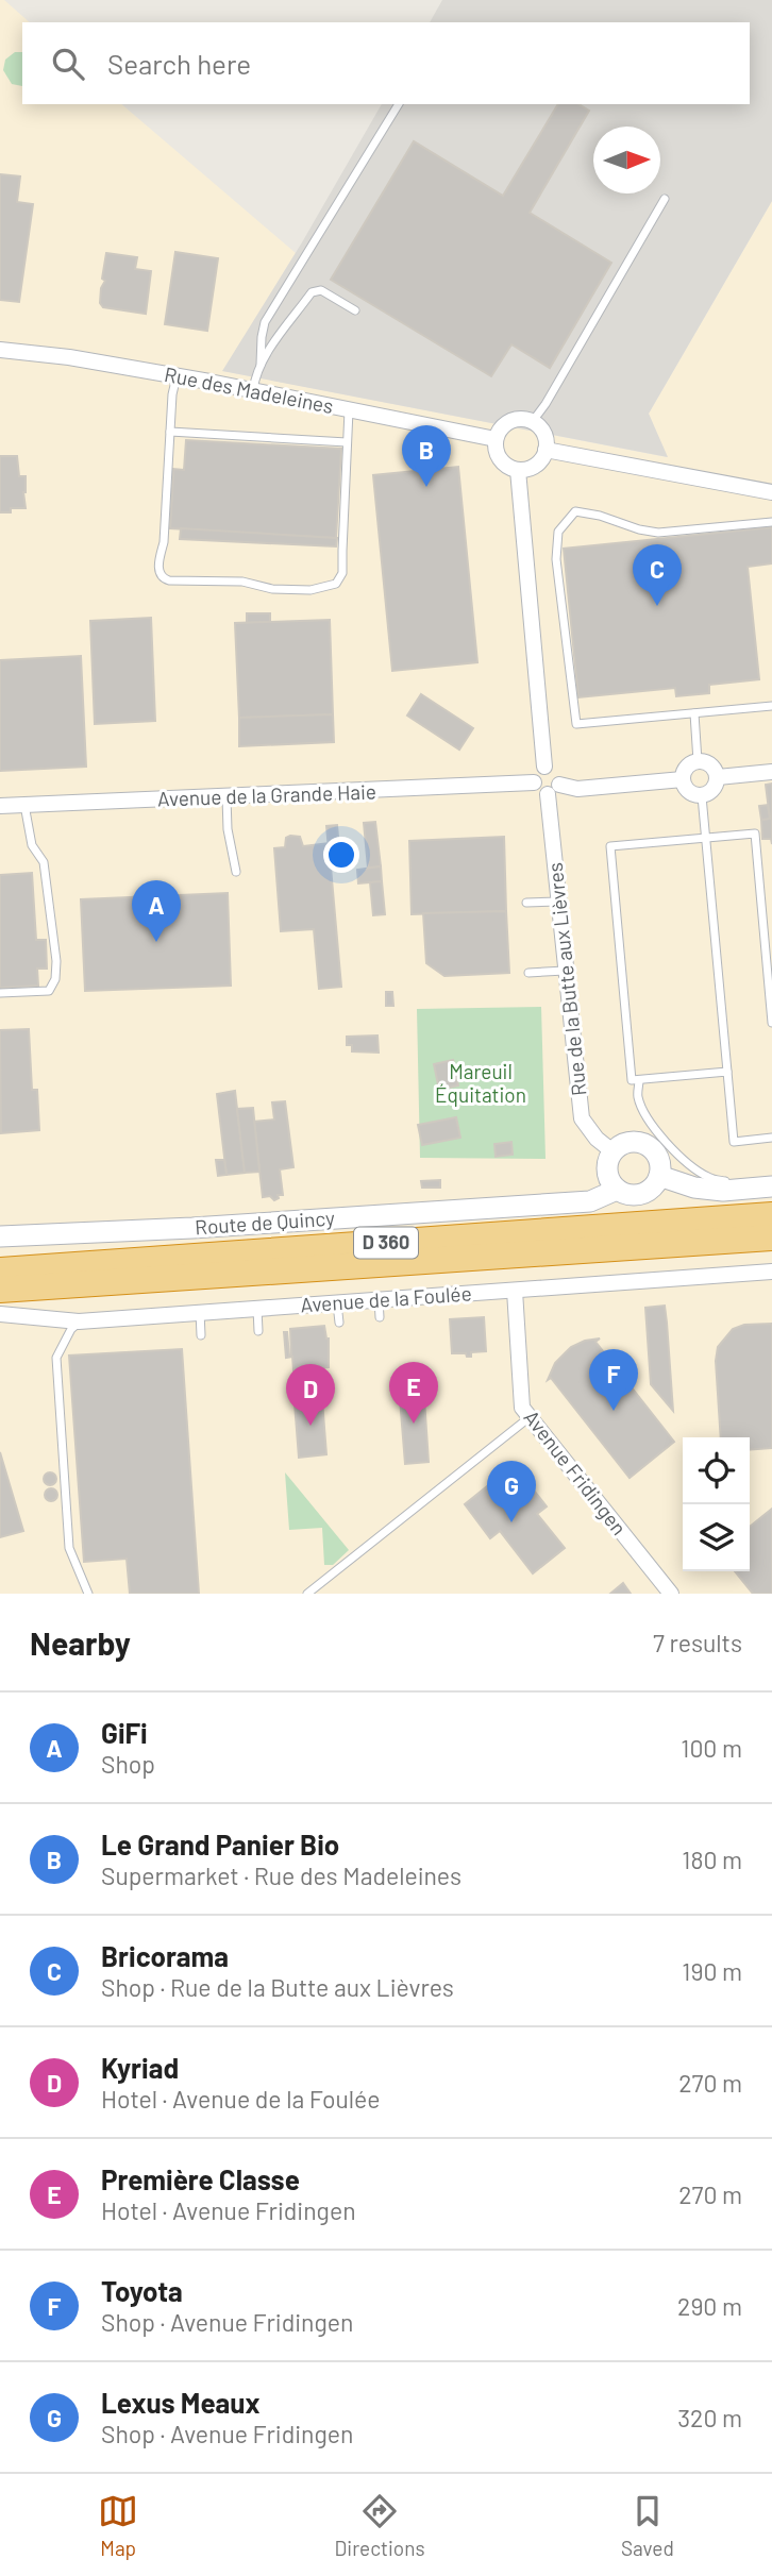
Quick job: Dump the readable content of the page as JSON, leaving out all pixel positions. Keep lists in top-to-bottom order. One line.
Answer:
{"streets":{"highway":["D 360"],"street":["Rue des Madeleines","Avenue de la Grande Haie","Rue de la Butte aux Lièvres","Route de Quincy","Avenue de la Foulée","Avenue Fridingen"]},"crossings":[["Avenue de la Grande Haie","Rue de la Butte aux Lièvres"],["Rue de la Butte aux Lièvres","Route de Quincy"],["Avenue de la Foulée","Avenue Fridingen"]],"parks":["Mareuil Équitation"],"north":"right","page":{"search":"Search here","pins":["B","C","A","F","E","D","G"],"heading":["Nearby","7 results"],"list":[{"mark":"A","name":"GiFi","note":"Shop","value":"100 m"},{"mark":"B","name":"Le Grand Panier Bio","note":"Supermarket · Rue des Madeleines","value":"180 m"},{"mark":"C","name":"Bricorama","note":"Shop · Rue de la Butte aux Lièvres","value":"190 m"},{"mark":"D","name":"Kyriad","note":"Hotel · Avenue de la Foulée","value":"270 m"},{"mark":"E","name":"Première Classe","note":"Hotel · Avenue Fridingen","value":"270 m"},{"mark":"F","name":"Toyota","note":"Shop · Avenue Fridingen","value":"290 m"},{"mark":"G","name":"Lexus Meaux","note":"Shop · Avenue Fridingen","value":"320 m"}],"nav":["Map","Directions","Saved"]}}
